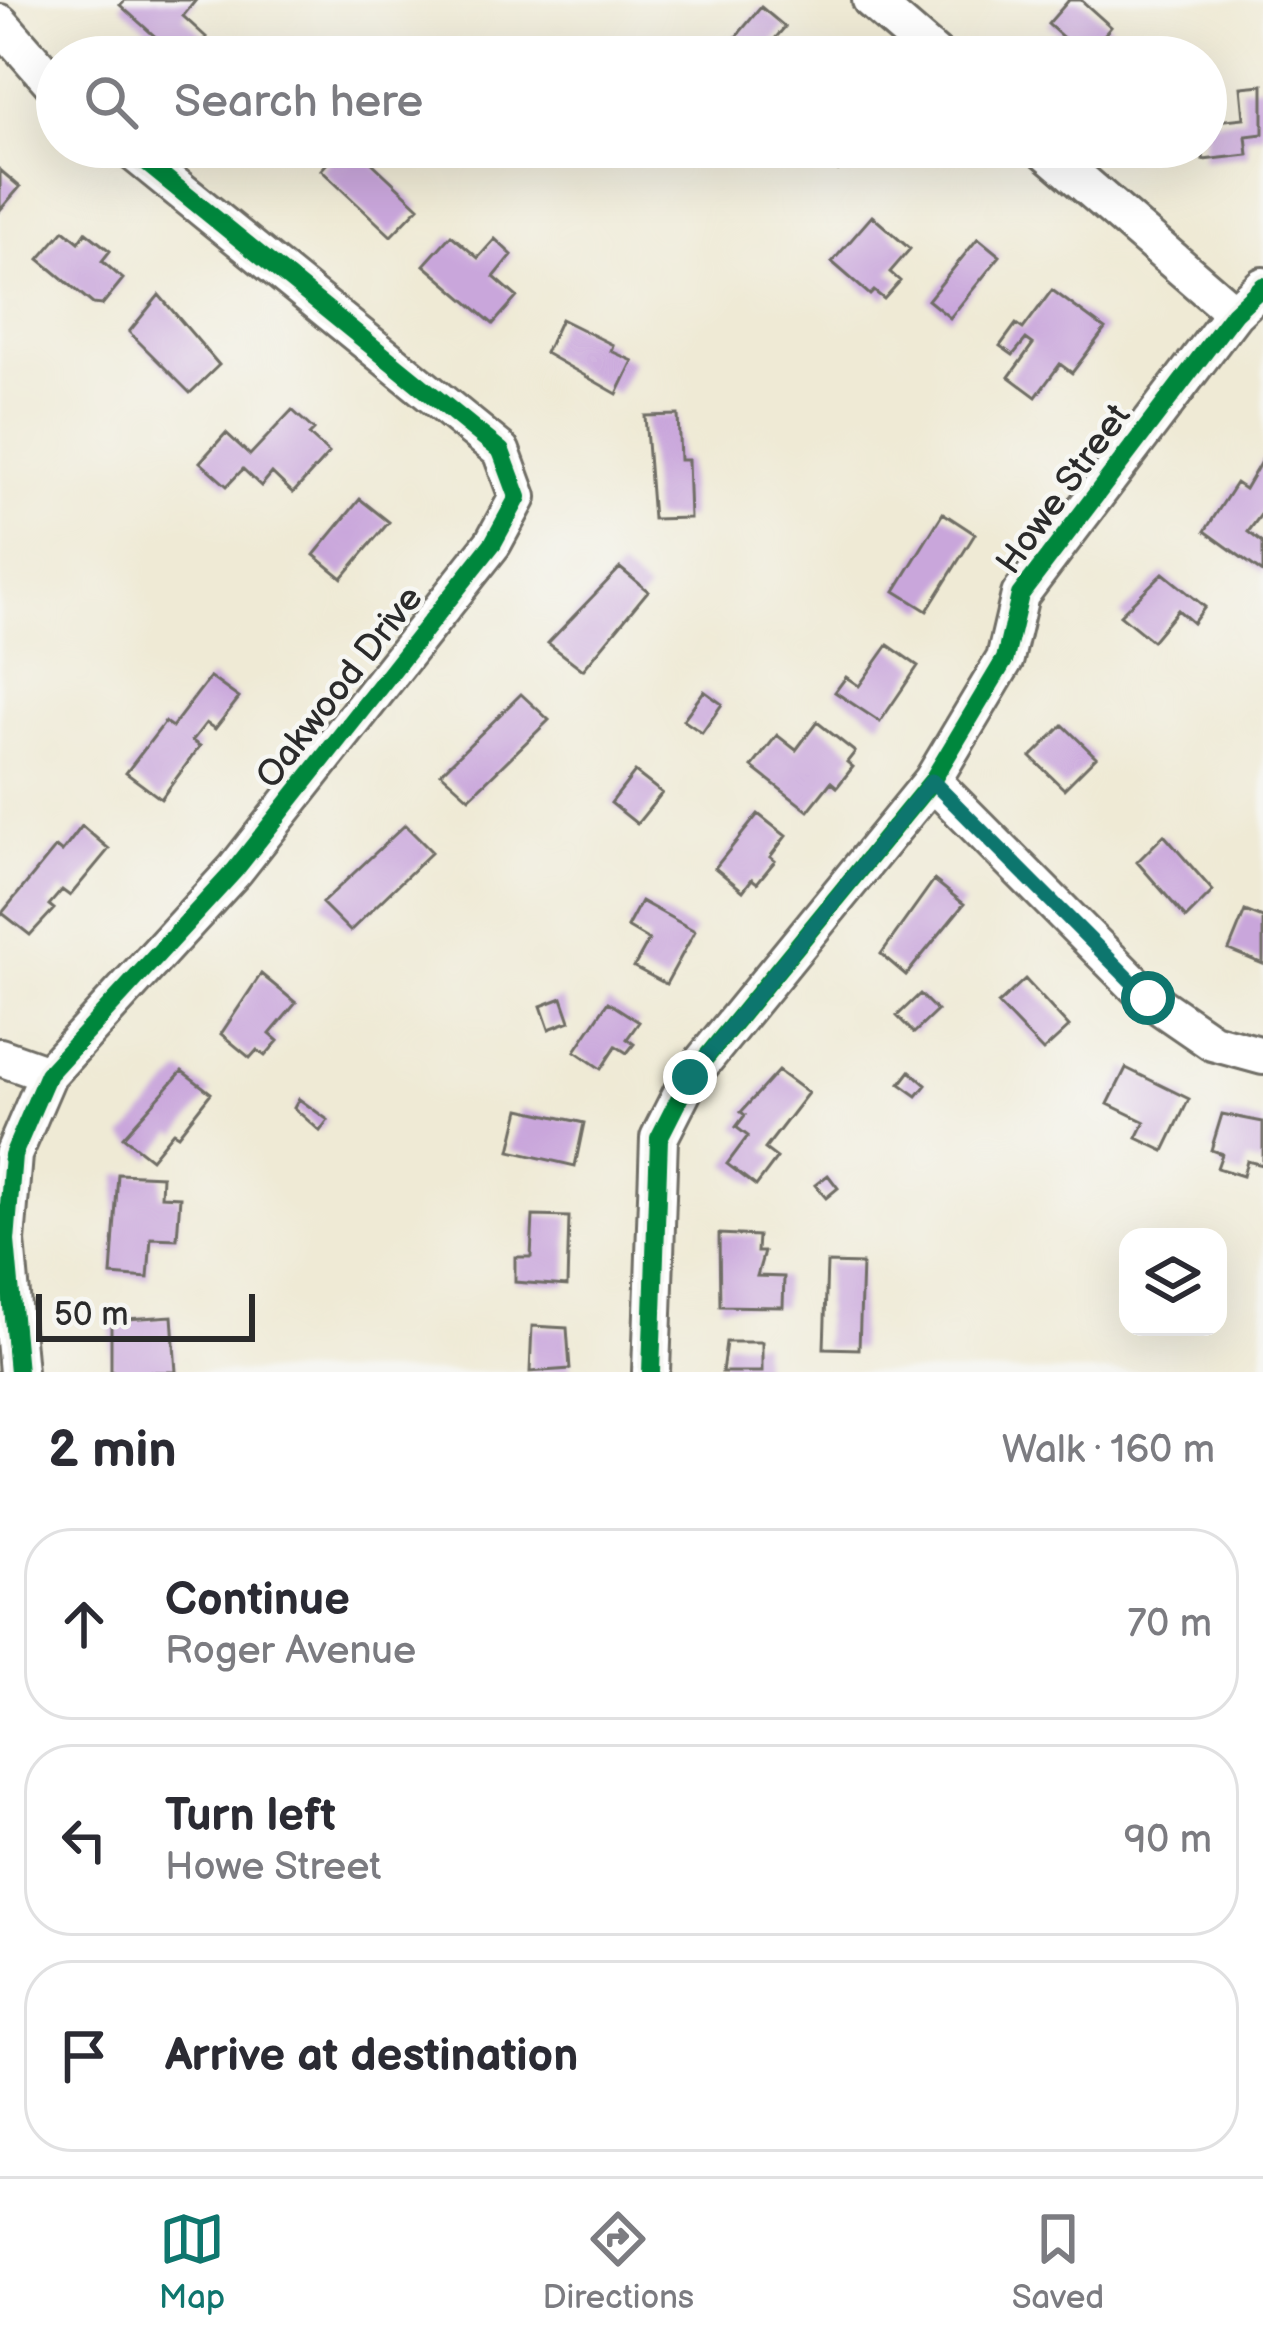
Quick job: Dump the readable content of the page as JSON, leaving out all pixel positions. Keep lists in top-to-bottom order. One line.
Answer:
{"streets":{"street":["Howe Street","Oakwood Drive"]},"scale_bar":"50 m","page":{"search":"Search here","scale":"50 m","heading":["2 min","Walk · 160 m"],"list":[["Continue","Roger Avenue","70 m"],["Turn left","Howe Street","90 m"],"Arrive at destination"],"nav":["Map","Directions","Saved"]}}
